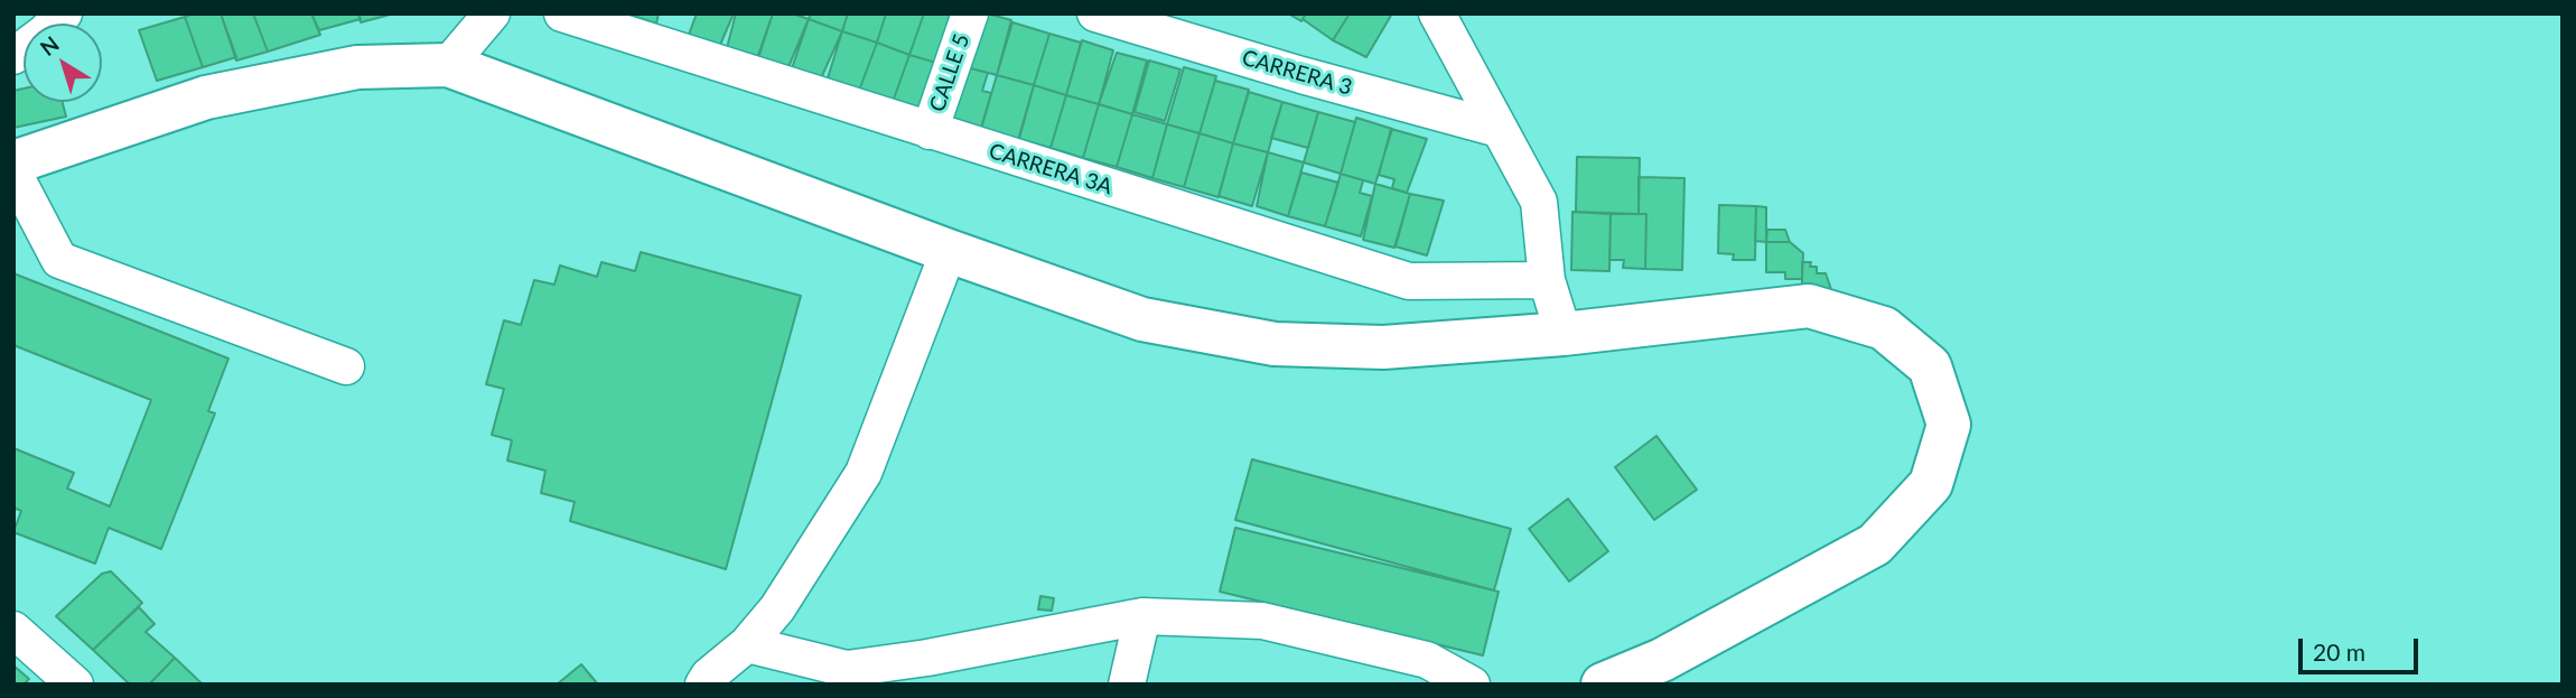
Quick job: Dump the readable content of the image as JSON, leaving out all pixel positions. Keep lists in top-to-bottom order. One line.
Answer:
{"streets":{"street":["CALLE 5","CARRERA 3","CARRERA 3A"]},"crossings":[["CALLE 5","CARRERA 3A"]],"scale_bar":"20 m","north":"top left"}
